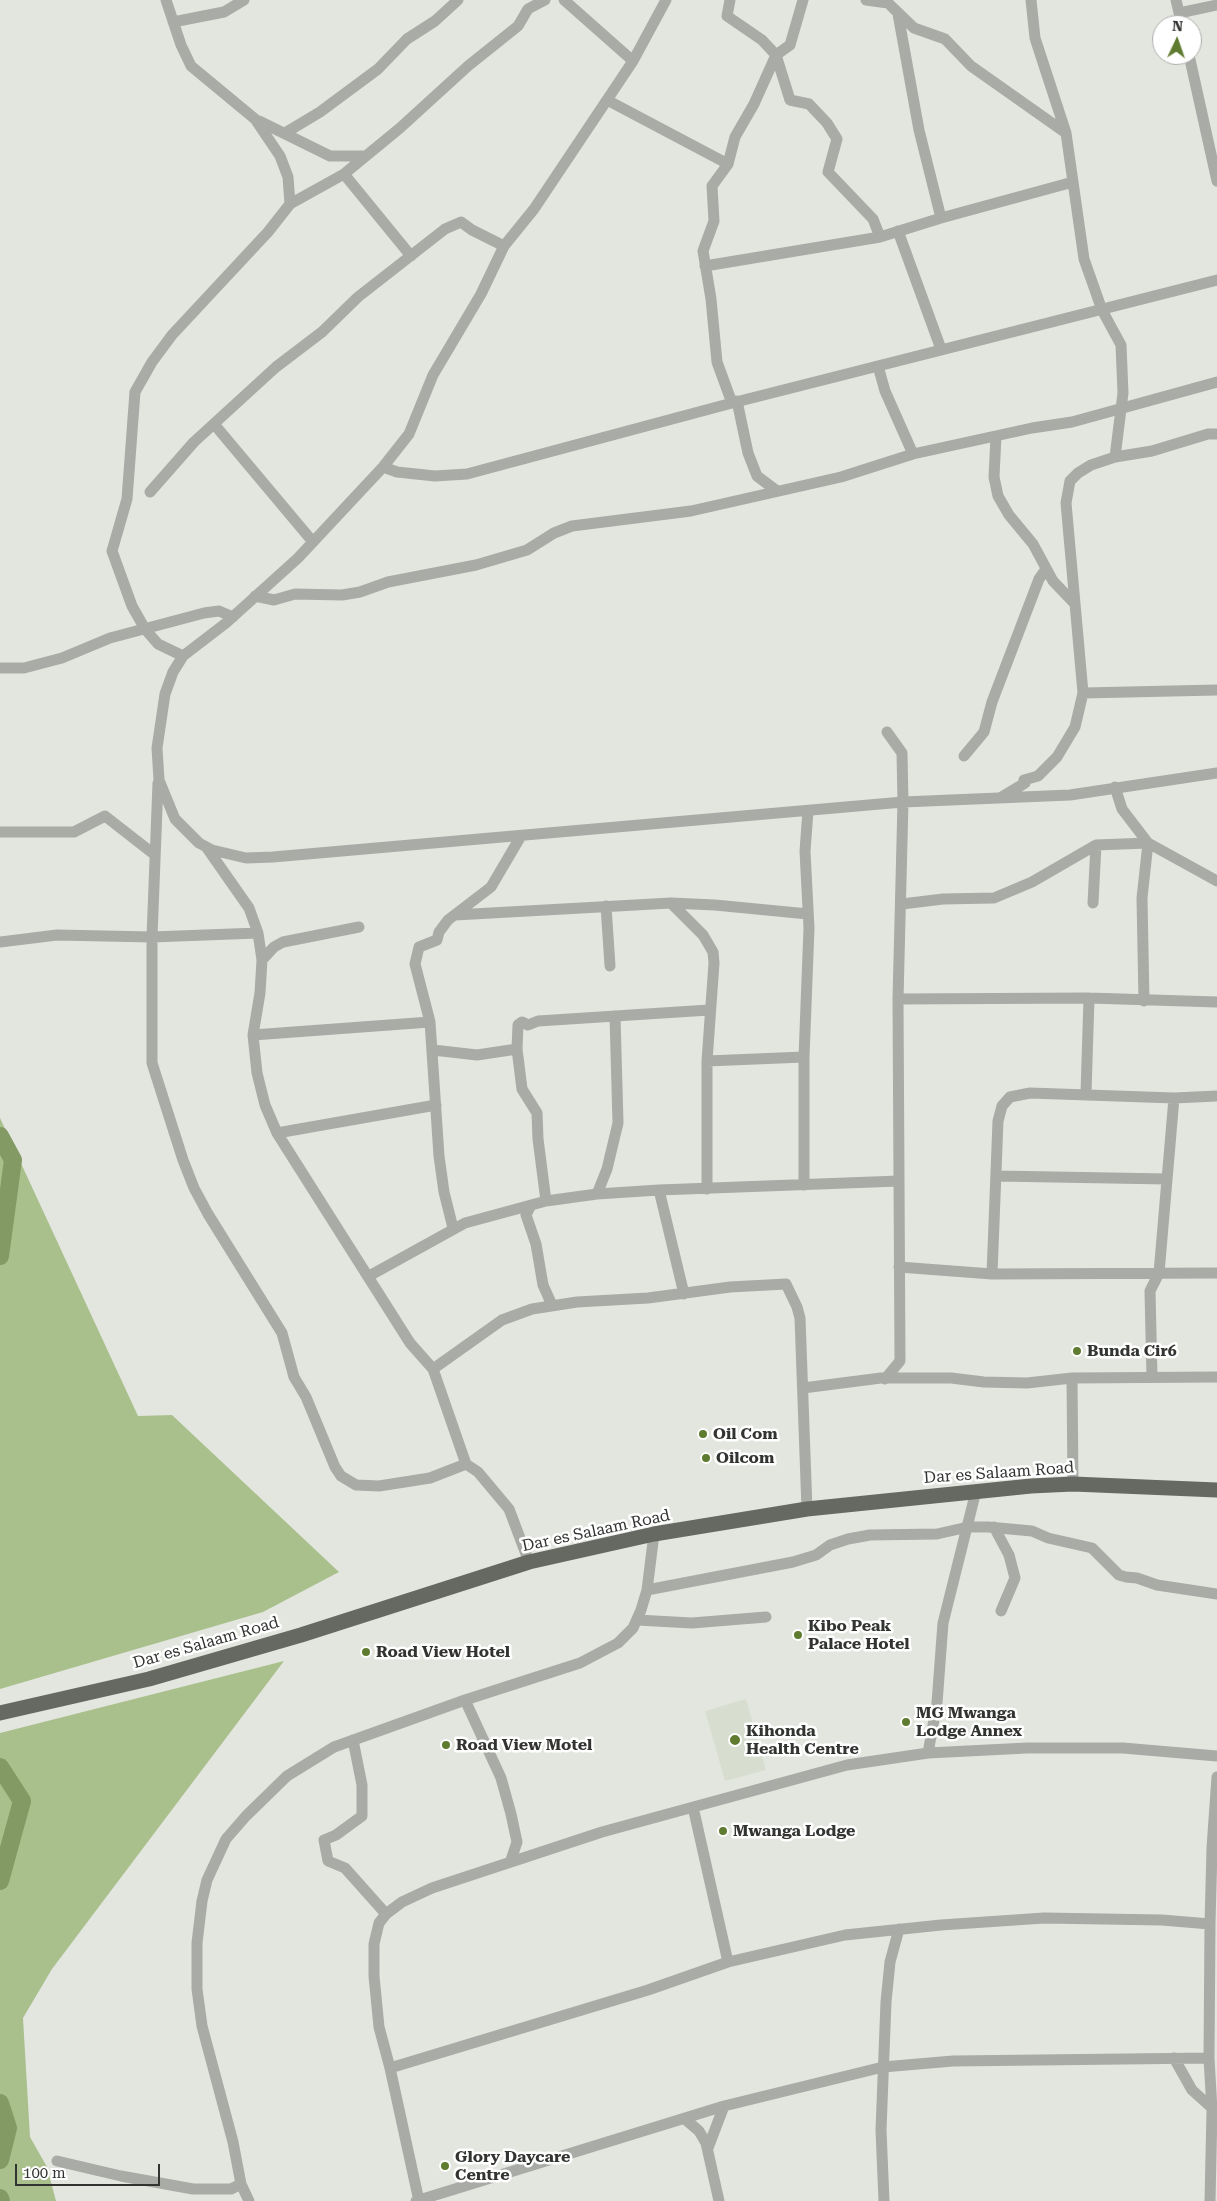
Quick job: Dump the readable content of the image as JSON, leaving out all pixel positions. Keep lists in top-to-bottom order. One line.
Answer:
{"streets":{"highway":["Dar es Salaam Road"]},"places":["Bunda Cir6","Oil Com","Oilcom","Kibo Peak Palace Hotel","Road View Hotel","MG Mwanga Lodge Annex","Kihonda Health Centre","Road View Motel","Mwanga Lodge","Glory Daycare Centre"],"scale_bar":"100 m","north":"top"}
